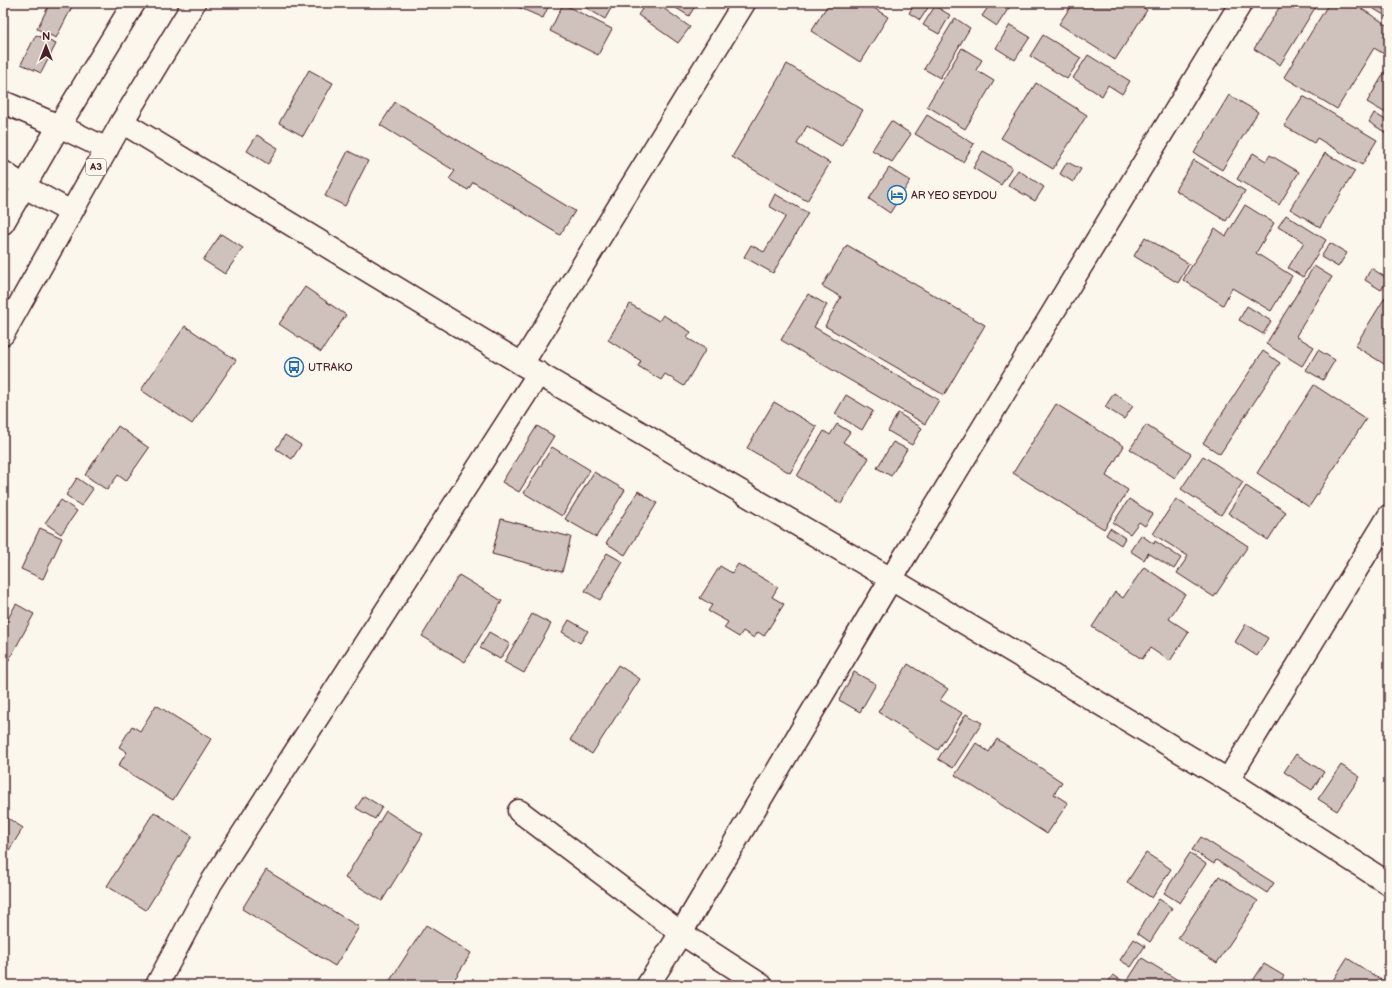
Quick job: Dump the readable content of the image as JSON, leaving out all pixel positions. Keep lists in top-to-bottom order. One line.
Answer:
{"streets":{"main road":["A3"]},"places":{"hotel":["AR YEO SEYDOU"],"bus stop":["UTRAKO"]},"north":"top"}
